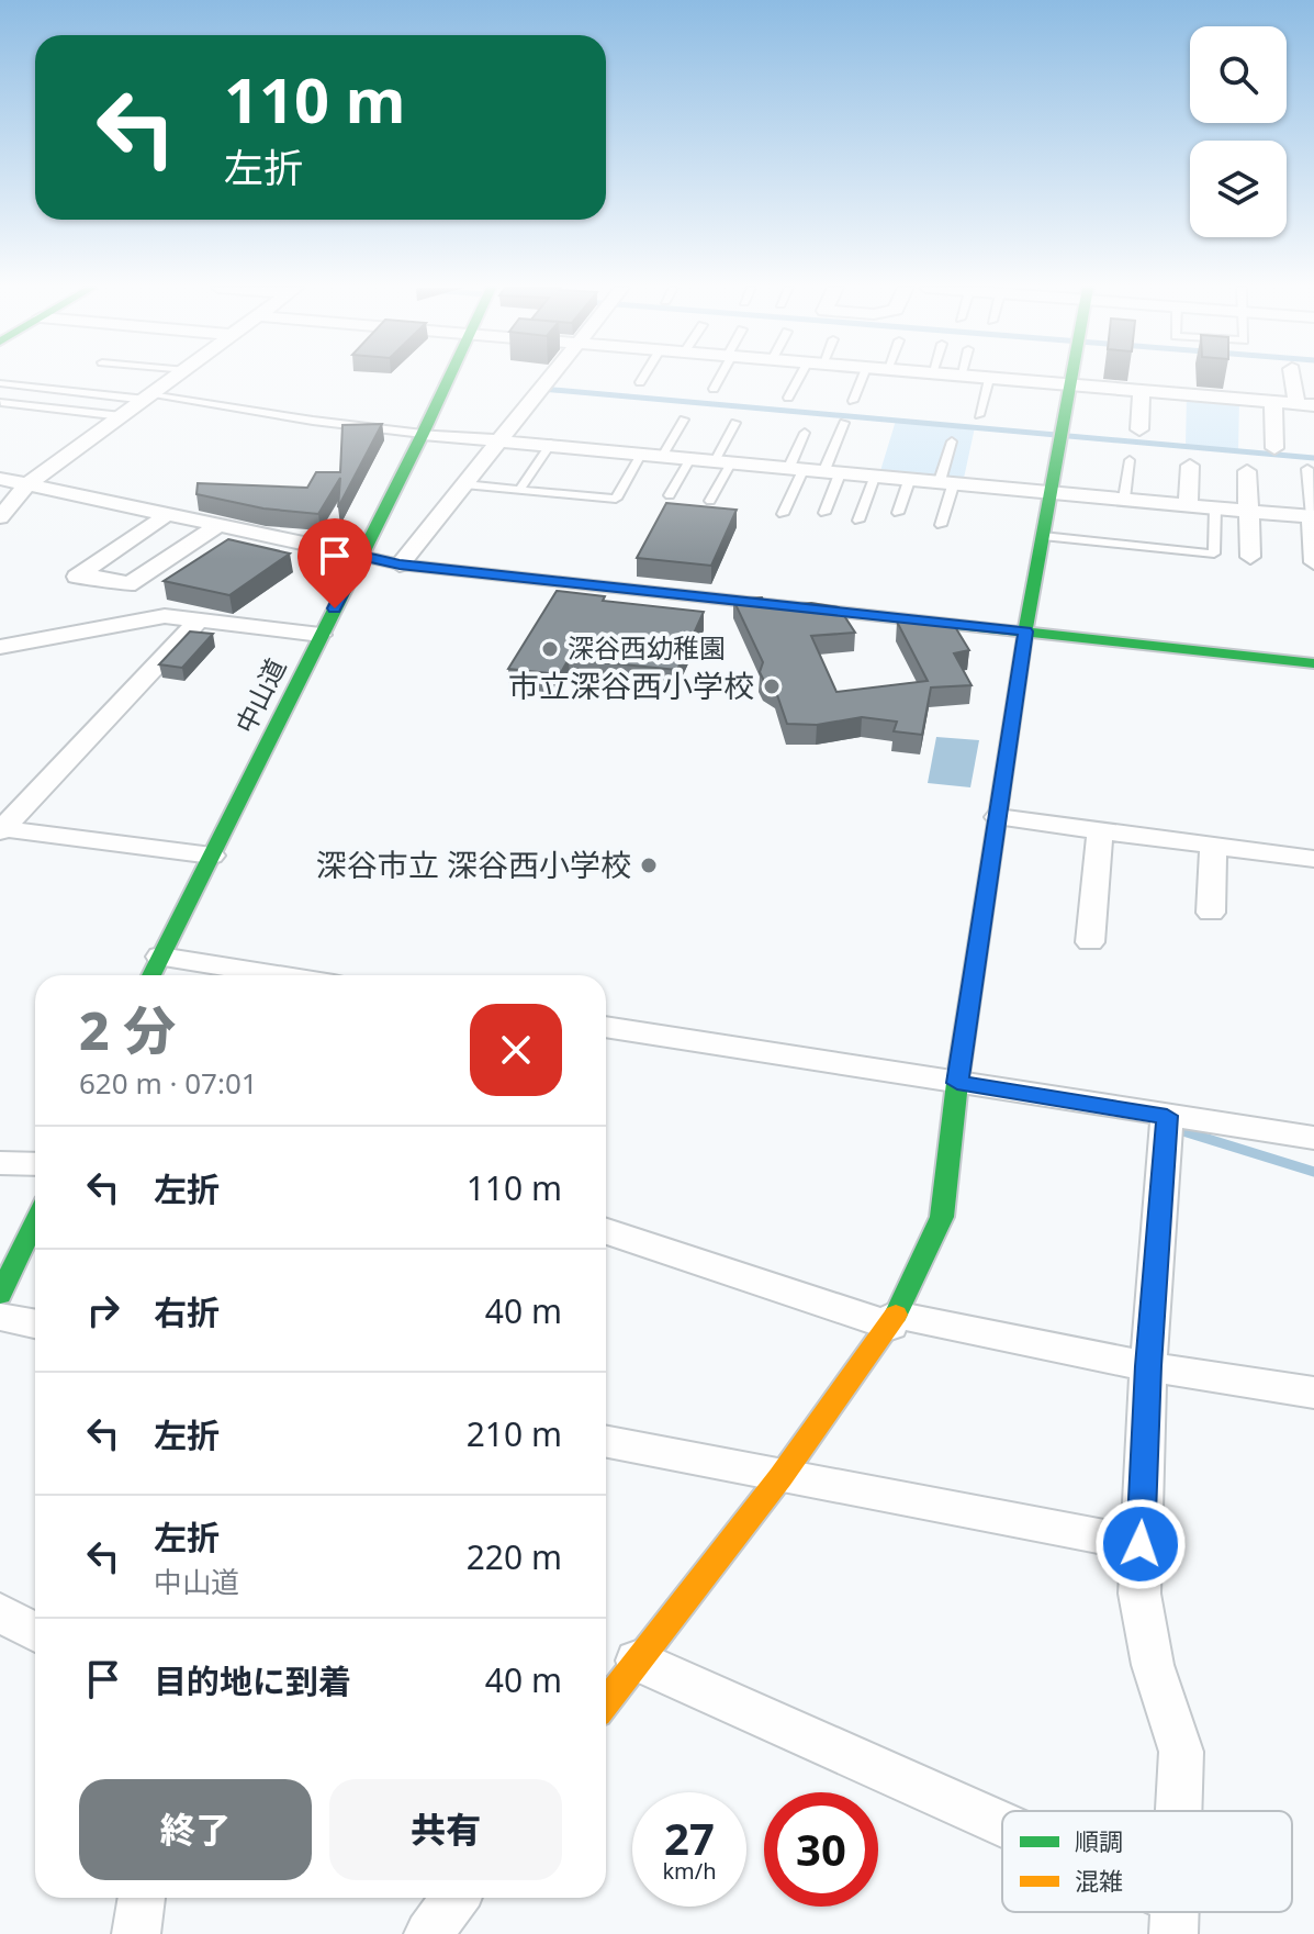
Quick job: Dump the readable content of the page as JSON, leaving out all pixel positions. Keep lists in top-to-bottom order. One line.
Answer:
{"streets":{"main road":["中山道"]},"places":["深谷西幼稚園","市立深谷西小学校","深谷市立 深谷西小学校"],"legend":["順調","混雑"],"page":{"turn":["110 m","左折"],"heading":["2 分","620 m · 07:01"],"list":[{"name":"左折","value":"110 m"},{"name":"右折","value":"40 m"},{"name":"左折","value":"210 m"},{"name":"左折","note":"中山道","value":"220 m"},{"name":"目的地に到着","value":"40 m"}],"buttons":["終了","共有"],"speed":"27 km/h","limit":"30"}}
